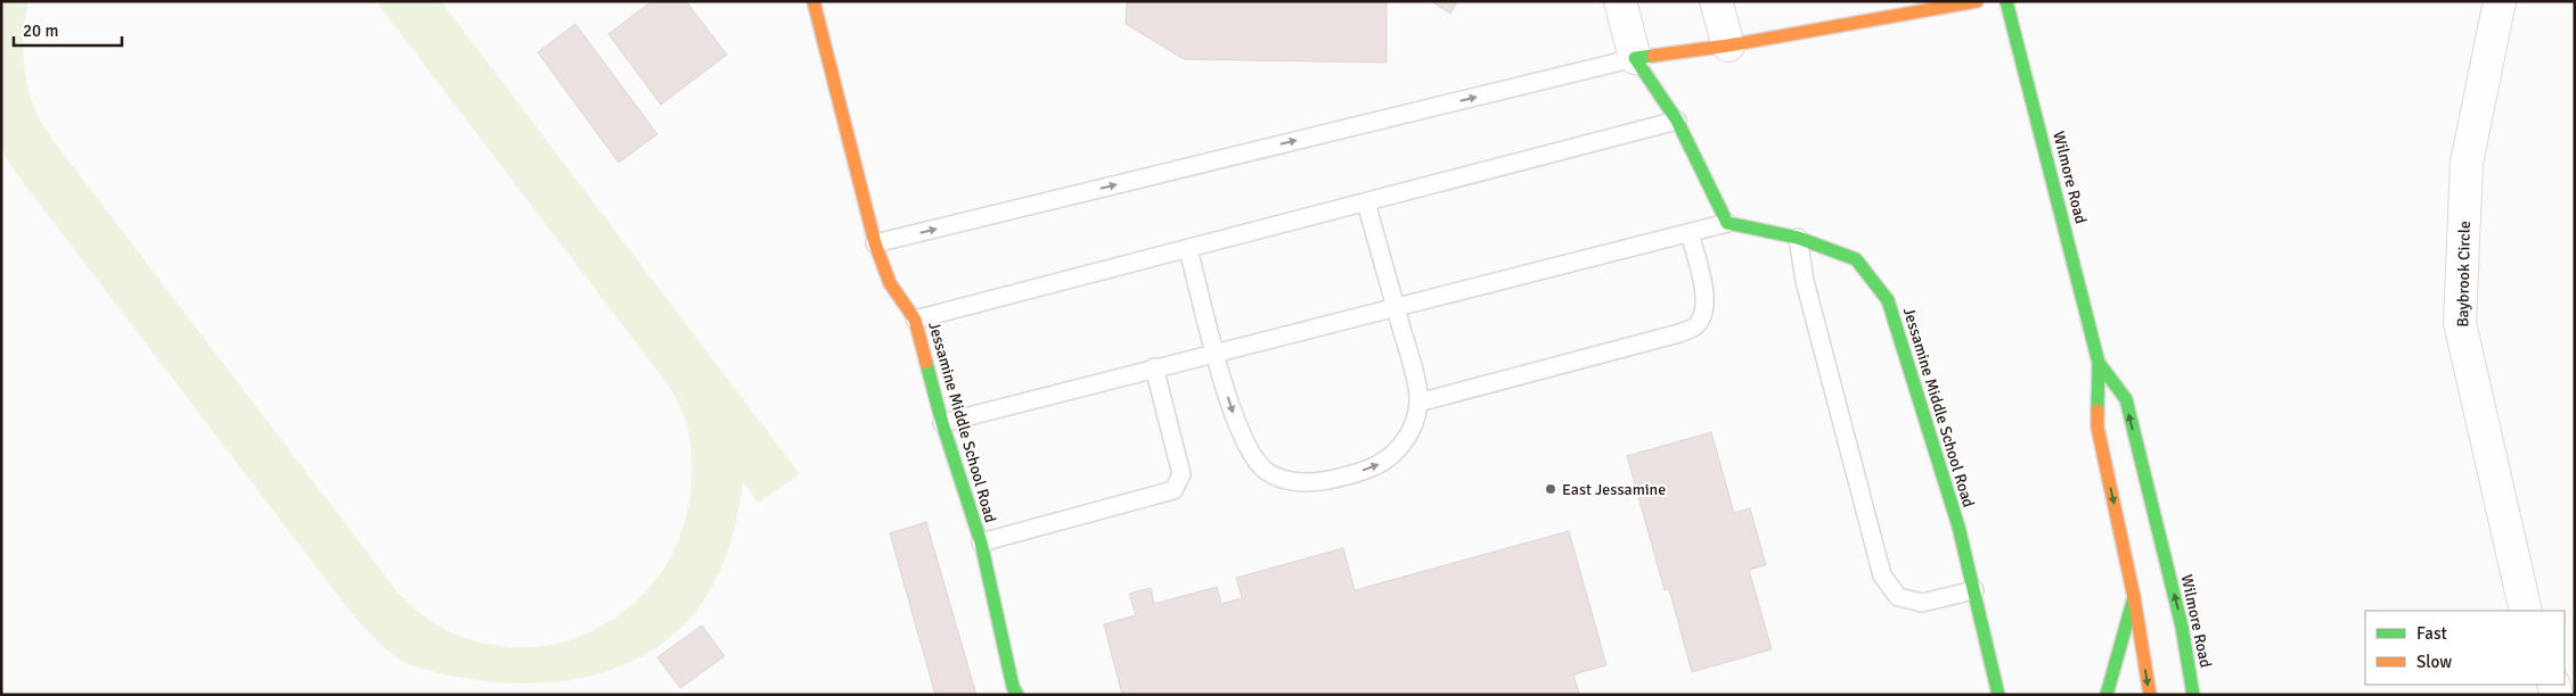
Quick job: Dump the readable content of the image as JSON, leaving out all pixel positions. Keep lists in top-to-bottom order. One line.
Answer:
{"streets":{"main road":["Wilmore Road","Jessamine Middle School Road"],"street":["Baybrook Circle"]},"places":["East Jessamine"],"legend":["Fast","Slow"],"scale_bar":"20 m"}
